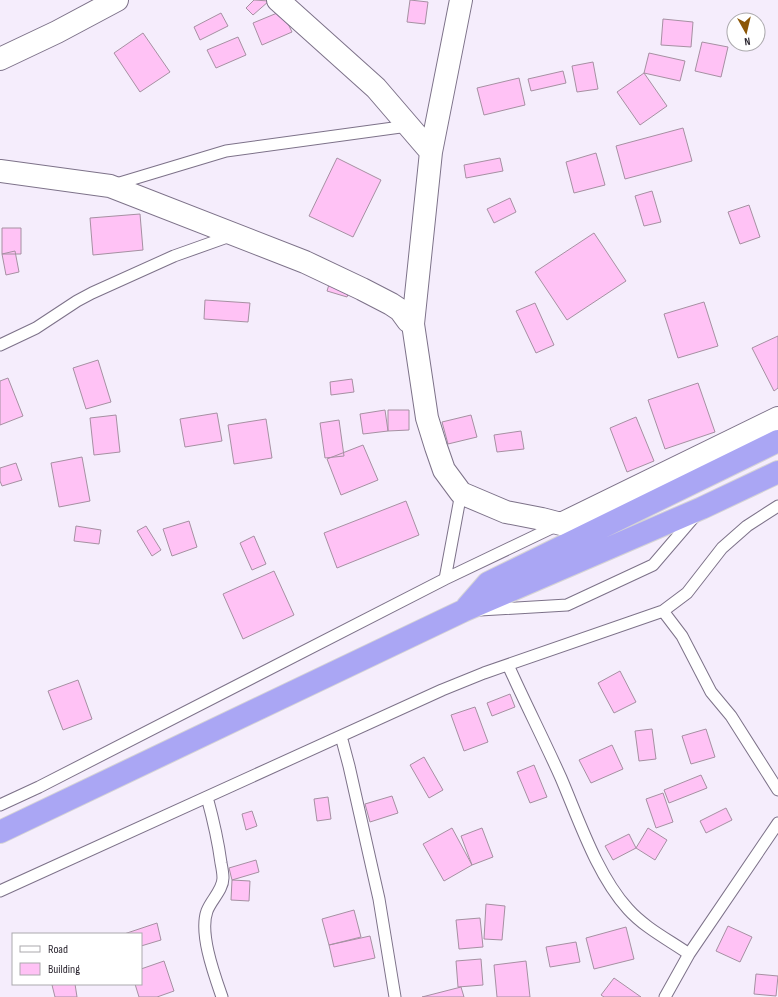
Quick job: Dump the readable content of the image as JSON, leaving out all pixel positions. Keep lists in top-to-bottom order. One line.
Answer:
{"legend":["Road","Building"],"north":"bottom"}
